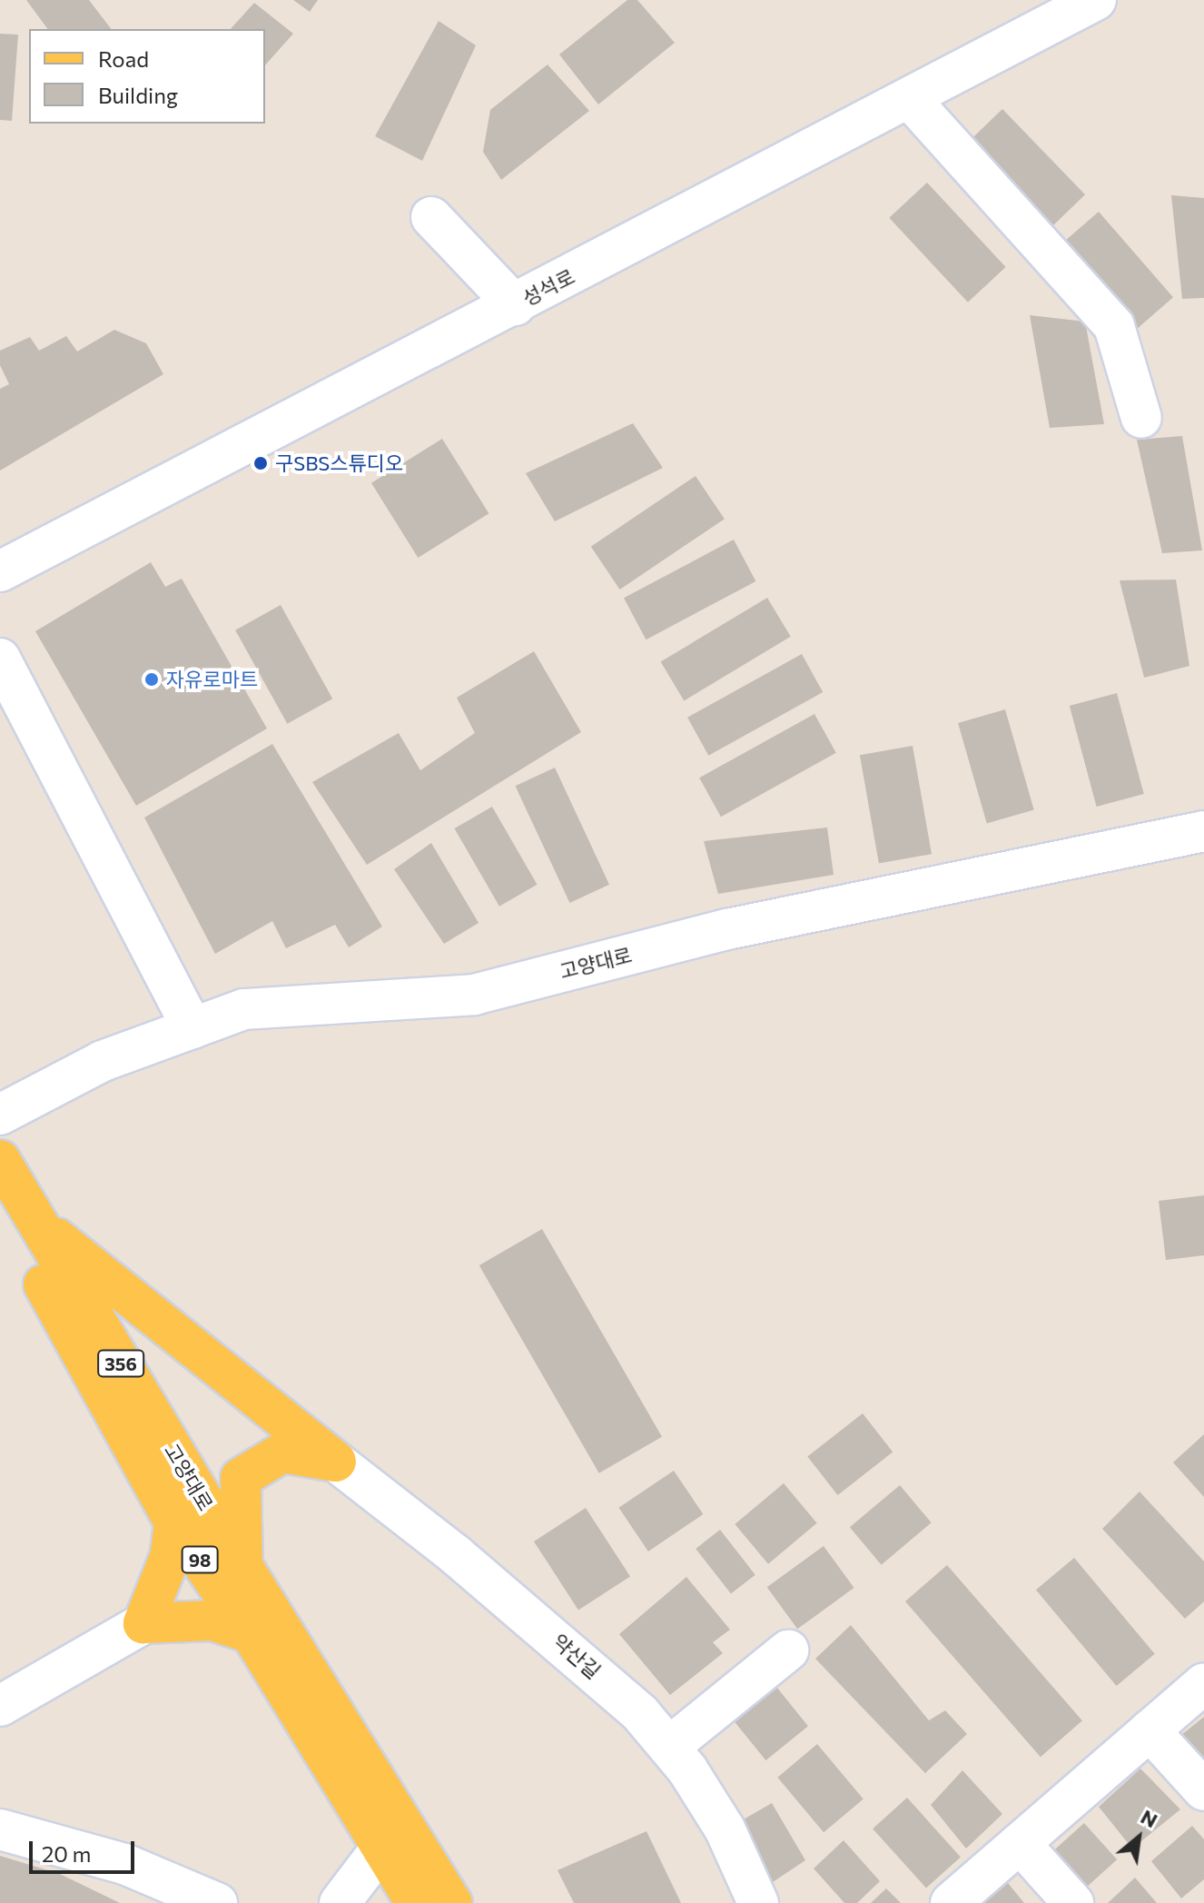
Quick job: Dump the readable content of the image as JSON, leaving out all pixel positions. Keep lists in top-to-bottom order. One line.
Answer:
{"streets":{"main road":["고양대로","356","98"],"street":["성석로","약산길"]},"places":["구SBS스튜디오","자유로마트"],"legend":["Road","Building"],"scale_bar":"20 m","north":"top right"}
